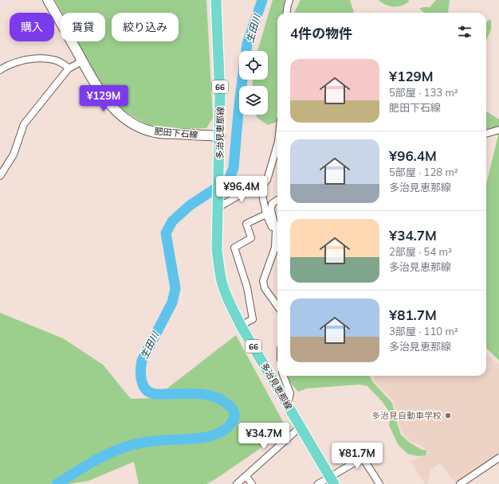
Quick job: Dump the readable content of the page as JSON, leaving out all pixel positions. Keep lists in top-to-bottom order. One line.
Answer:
{"streets":{"main road":["66","肥田下石線","多治見恵那線"]},"crossings":[["肥田下石線","多治見恵那線"]],"water":["生田川"],"places":["多治見自動車学校"],"page":{"chip":["購入","賃貸","絞り込み"],"heading":"4件の物件","list":[{"name":"¥129M","note":"5部屋 · 133 m² · 肥田下石線"},{"name":"¥96.4M","note":"5部屋 · 128 m² · 多治見恵那線"},{"name":"¥34.7M","note":"2部屋 · 54 m² · 多治見恵那線"},{"name":"¥81.7M","note":"3部屋 · 110 m² · 多治見恵那線"}],"price":["¥129M","¥96.4M","¥34.7M","¥81.7M"]}}
